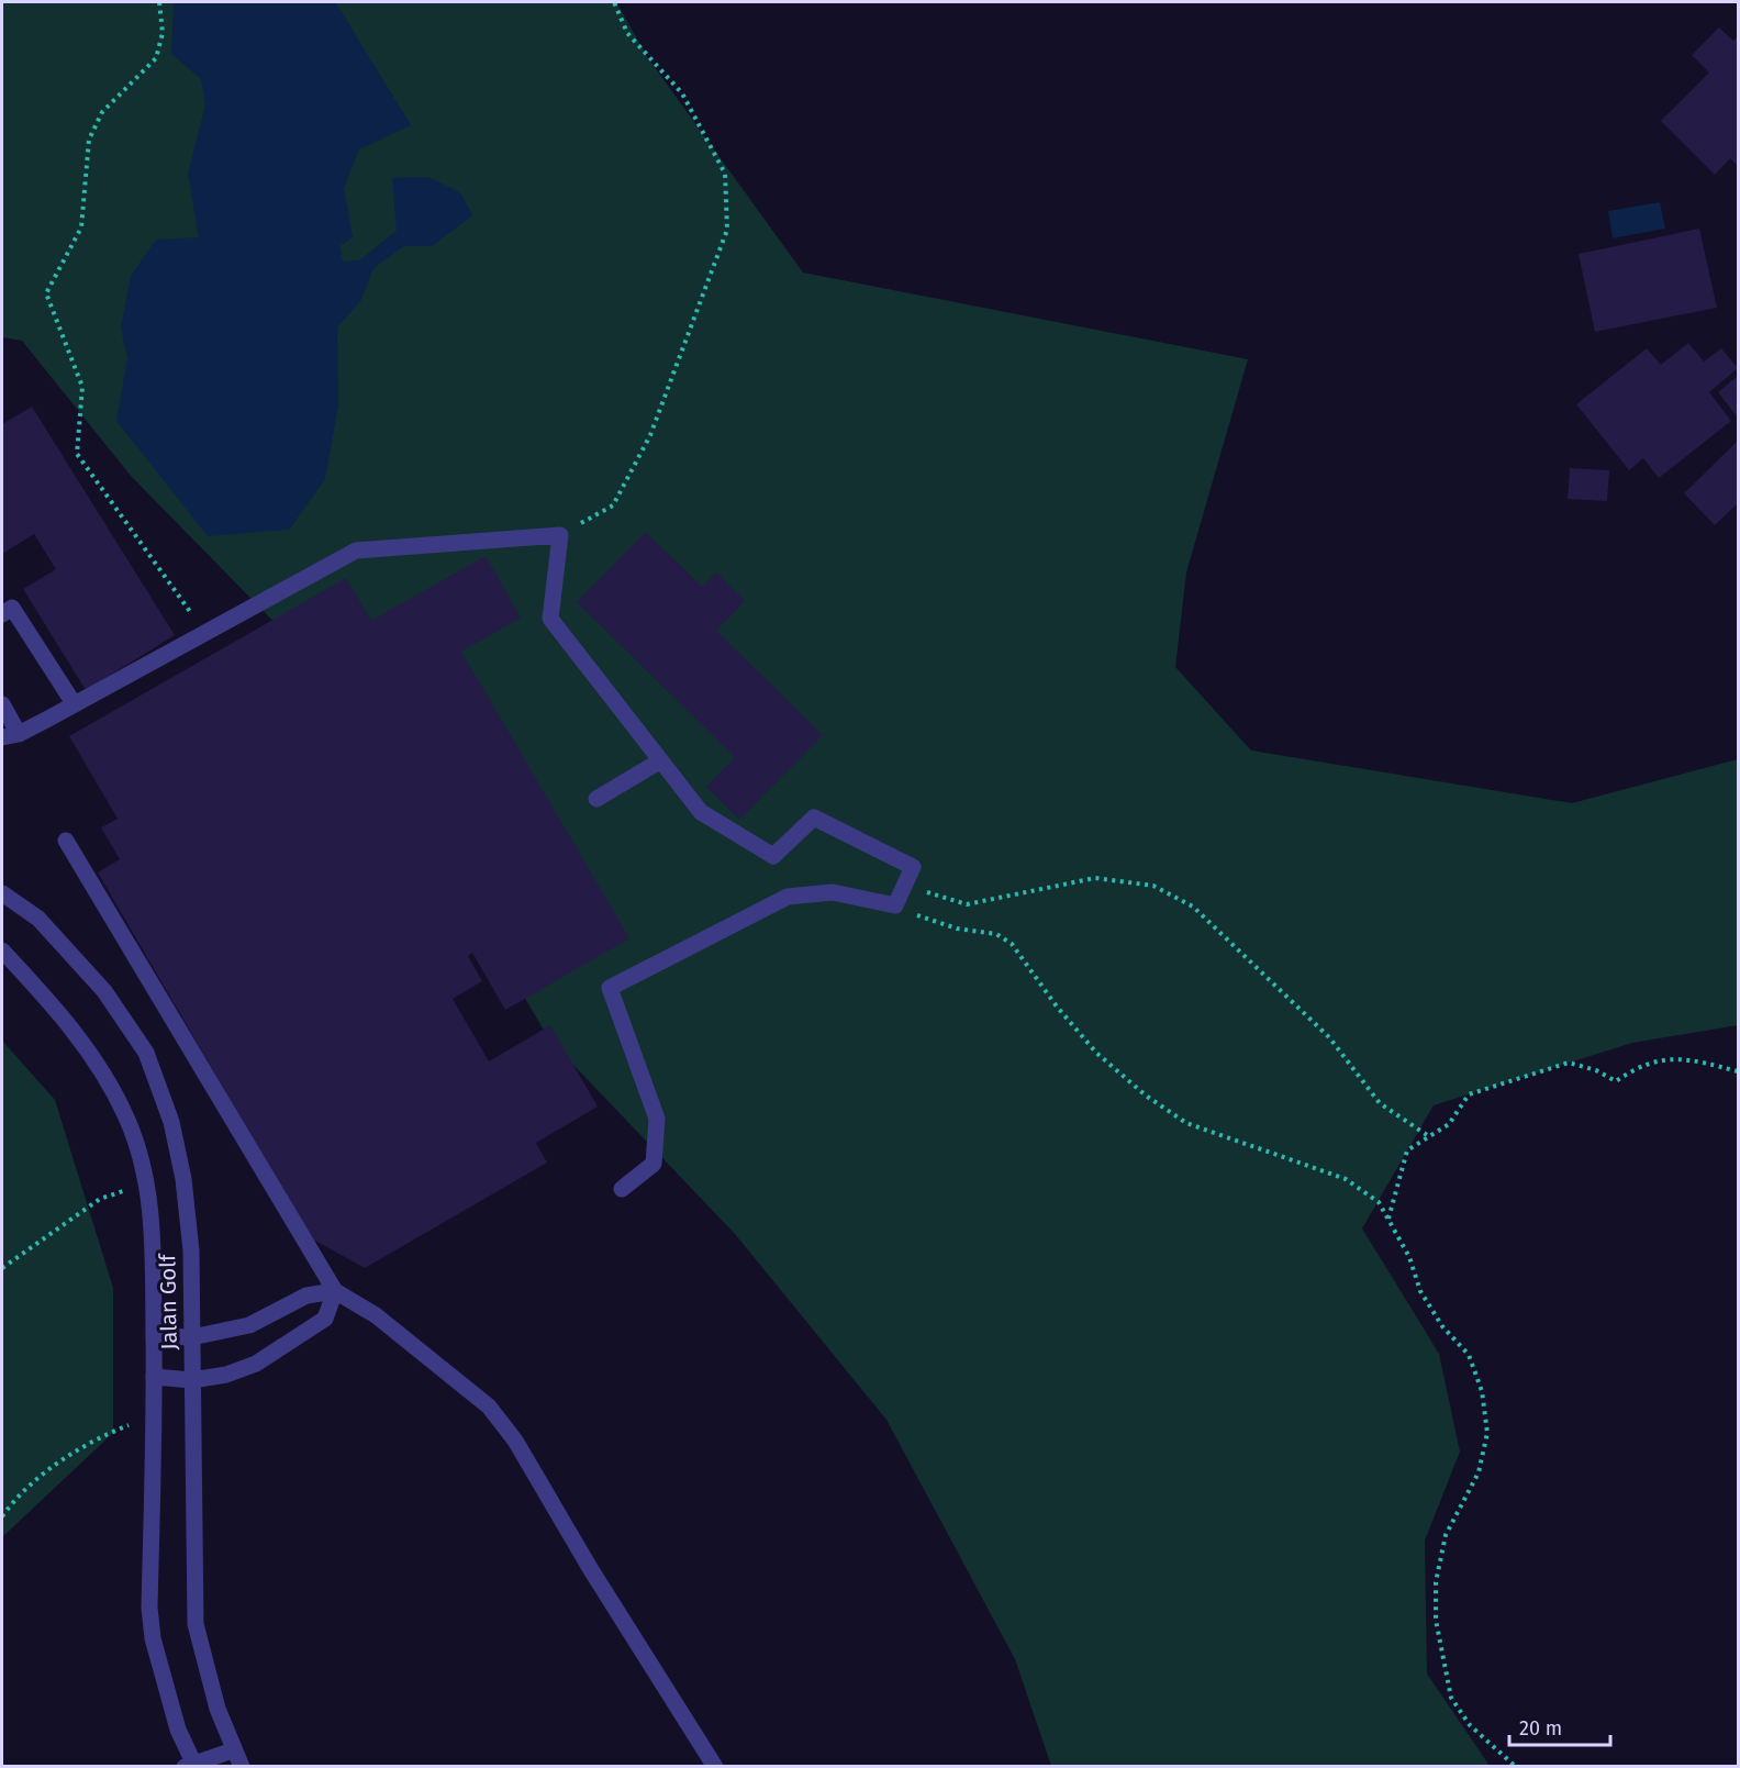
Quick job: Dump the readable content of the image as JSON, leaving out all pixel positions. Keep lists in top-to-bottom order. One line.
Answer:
{"streets":{"street":["Jalan Golf"]},"scale_bar":"20 m"}
